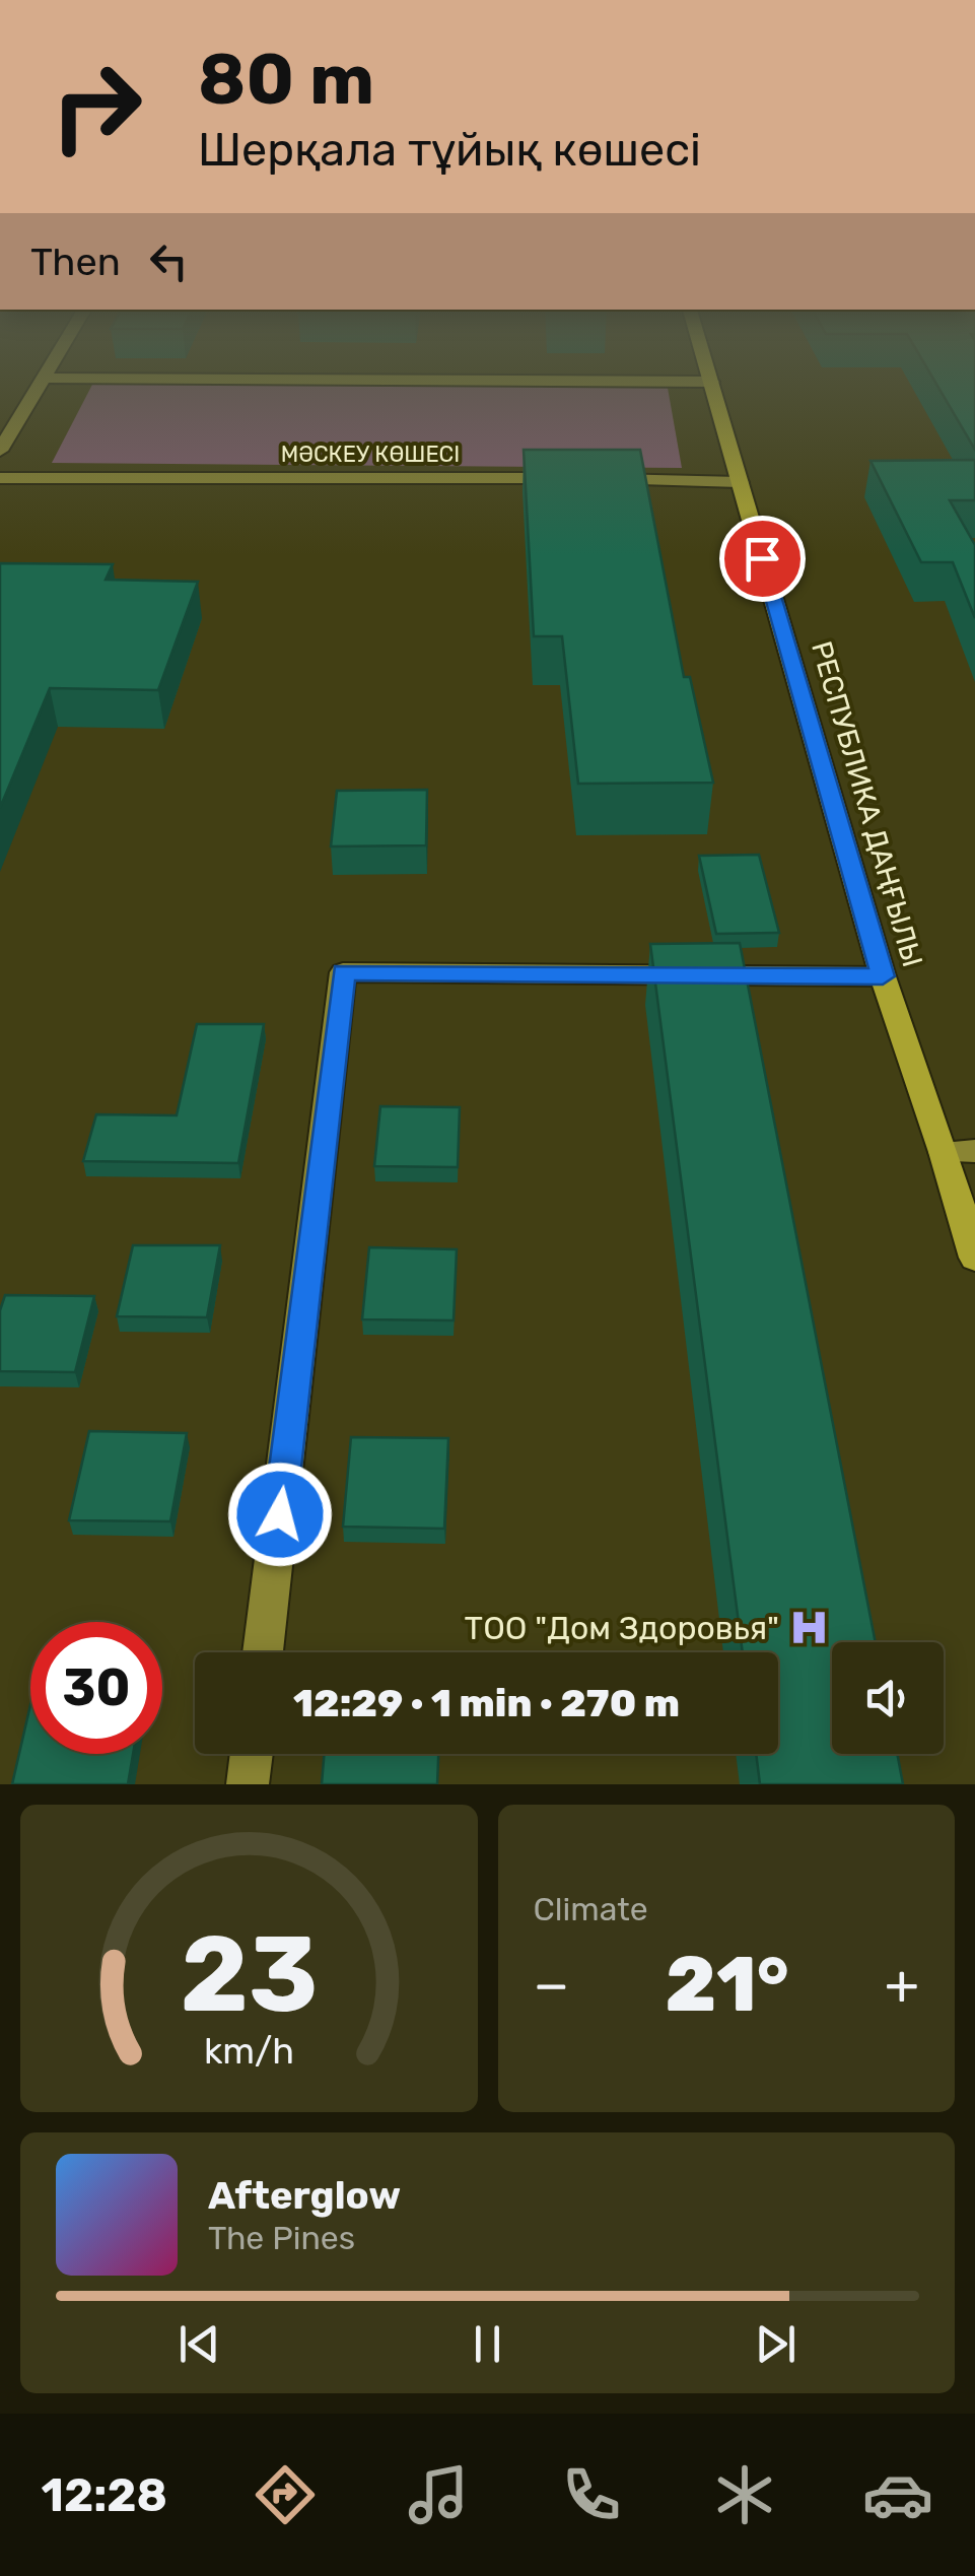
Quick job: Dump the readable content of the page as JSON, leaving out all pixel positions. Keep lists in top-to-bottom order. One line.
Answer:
{"streets":{"main road":["РЕСПУБЛИКА ДАҢҒЫЛЫ"],"street":["МӘСКЕУ КӨШЕСІ"]},"places":{"hospital":["ТОО \"Дом Здоровья\""]},"page":{"turn":["80 m","Шерқала тұйық көшесі"],"then":"Then","limit":"30","trip":"12:29 · 1 min · 270 m","tile":"Climate","heat":["−","21°","+"],"song":["Afterglow","The Pines"],"tabs":"12:28","gauge":["23","km/h"]}}
